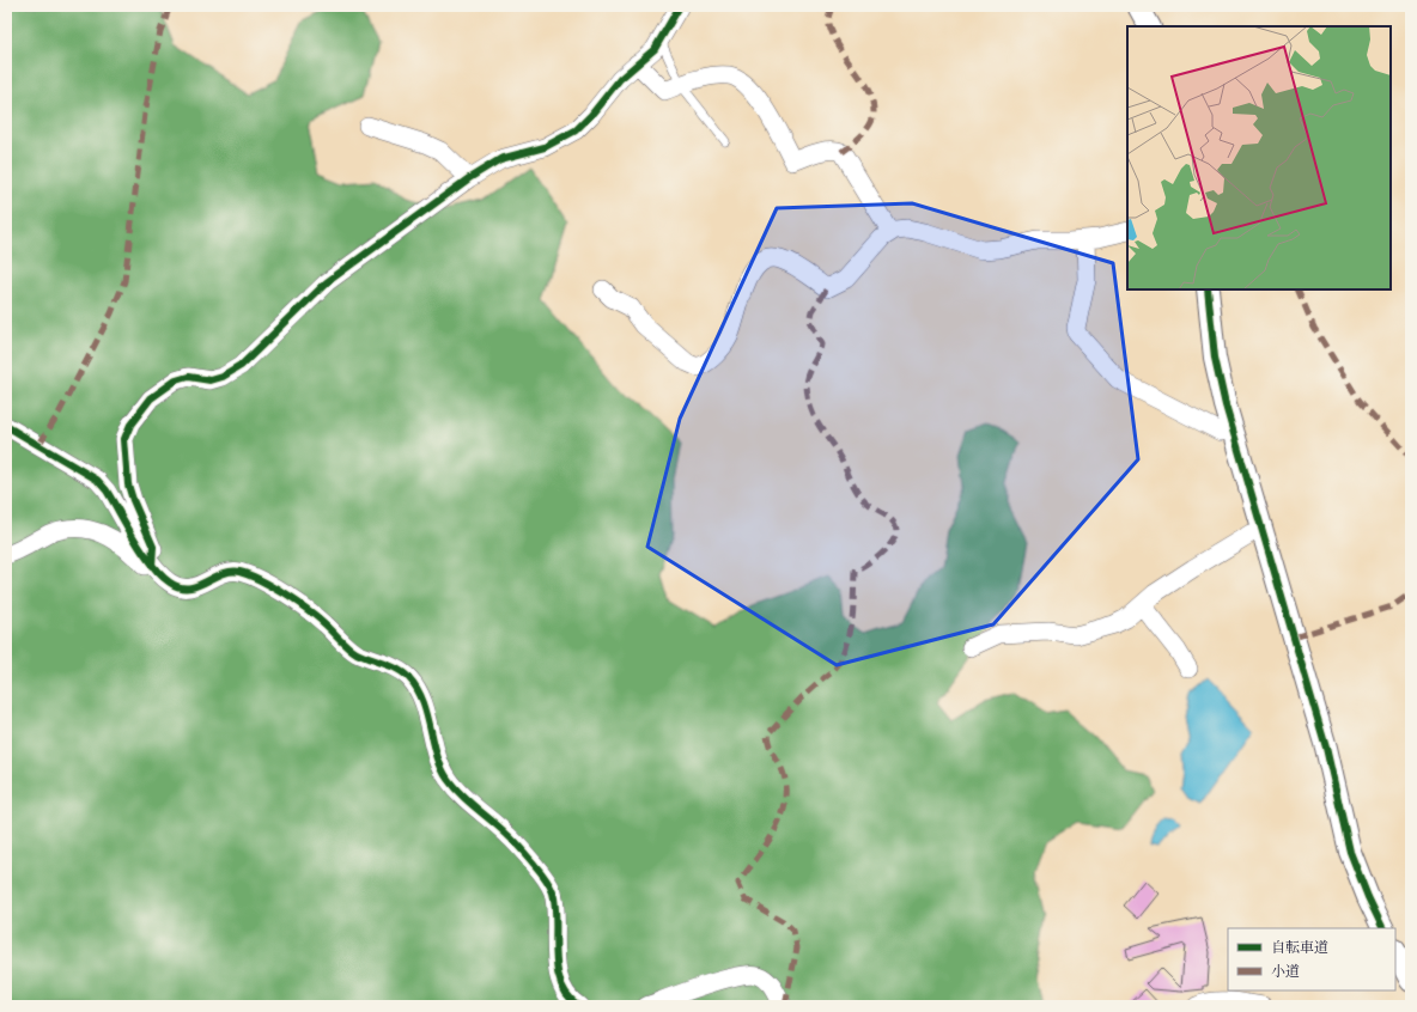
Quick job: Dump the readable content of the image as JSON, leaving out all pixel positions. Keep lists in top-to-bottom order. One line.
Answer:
{"legend":["自転車道","小道"]}
